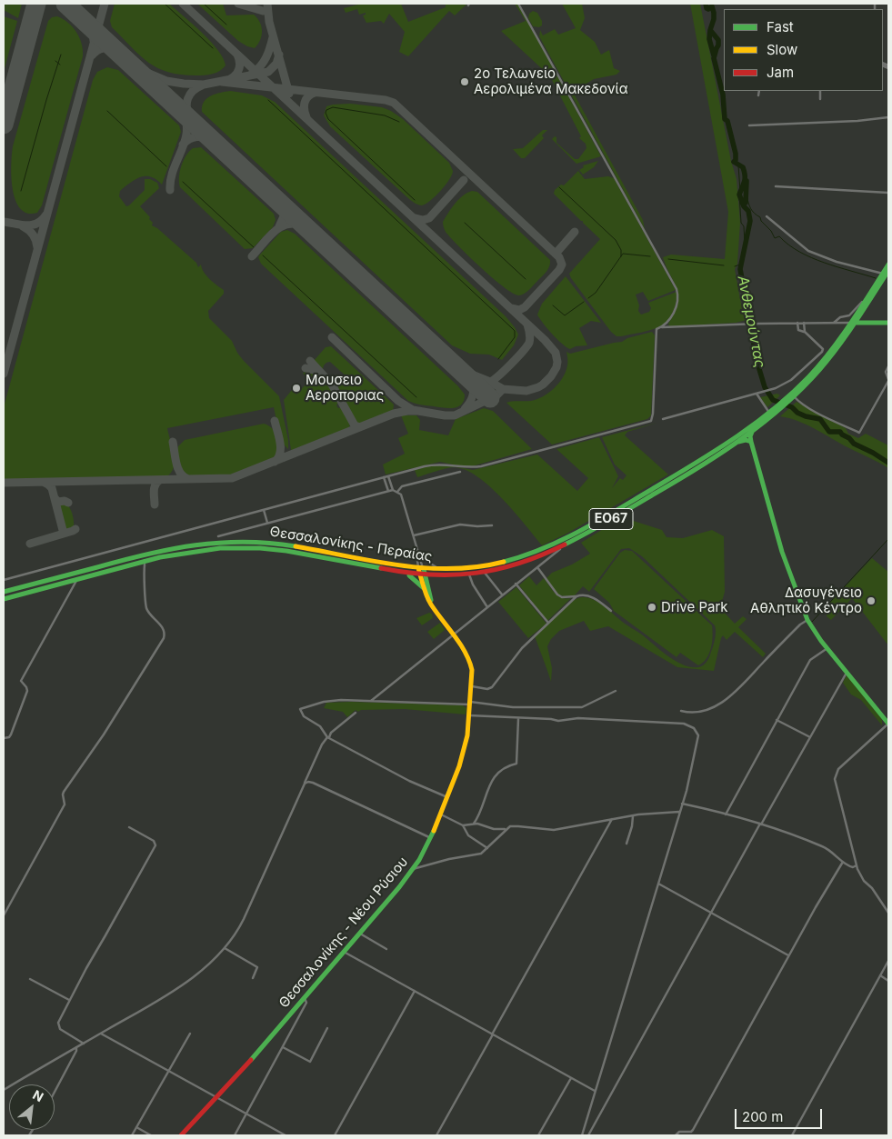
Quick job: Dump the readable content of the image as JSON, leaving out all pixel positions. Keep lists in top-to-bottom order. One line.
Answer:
{"streets":{"main road":["ΕΟ67","Θεσσαλονίκης - Περαίας","Θεσσαλονίκης - Νέου Ρύσιου"]},"crossings":[["Θεσσαλονίκης - Περαίας","Θεσσαλονίκης - Νέου Ρύσιου"]],"water":["Ανθεμούντας"],"places":["2ο Τελωνείο Αερολιμένα Μακεδονία","Μουσειο Αεροποριας","Δασυγένειο Αθλητικό Κέντρο","Drive Park"],"legend":["Fast","Slow","Jam"],"scale_bar":"200 m","north":"top right"}
